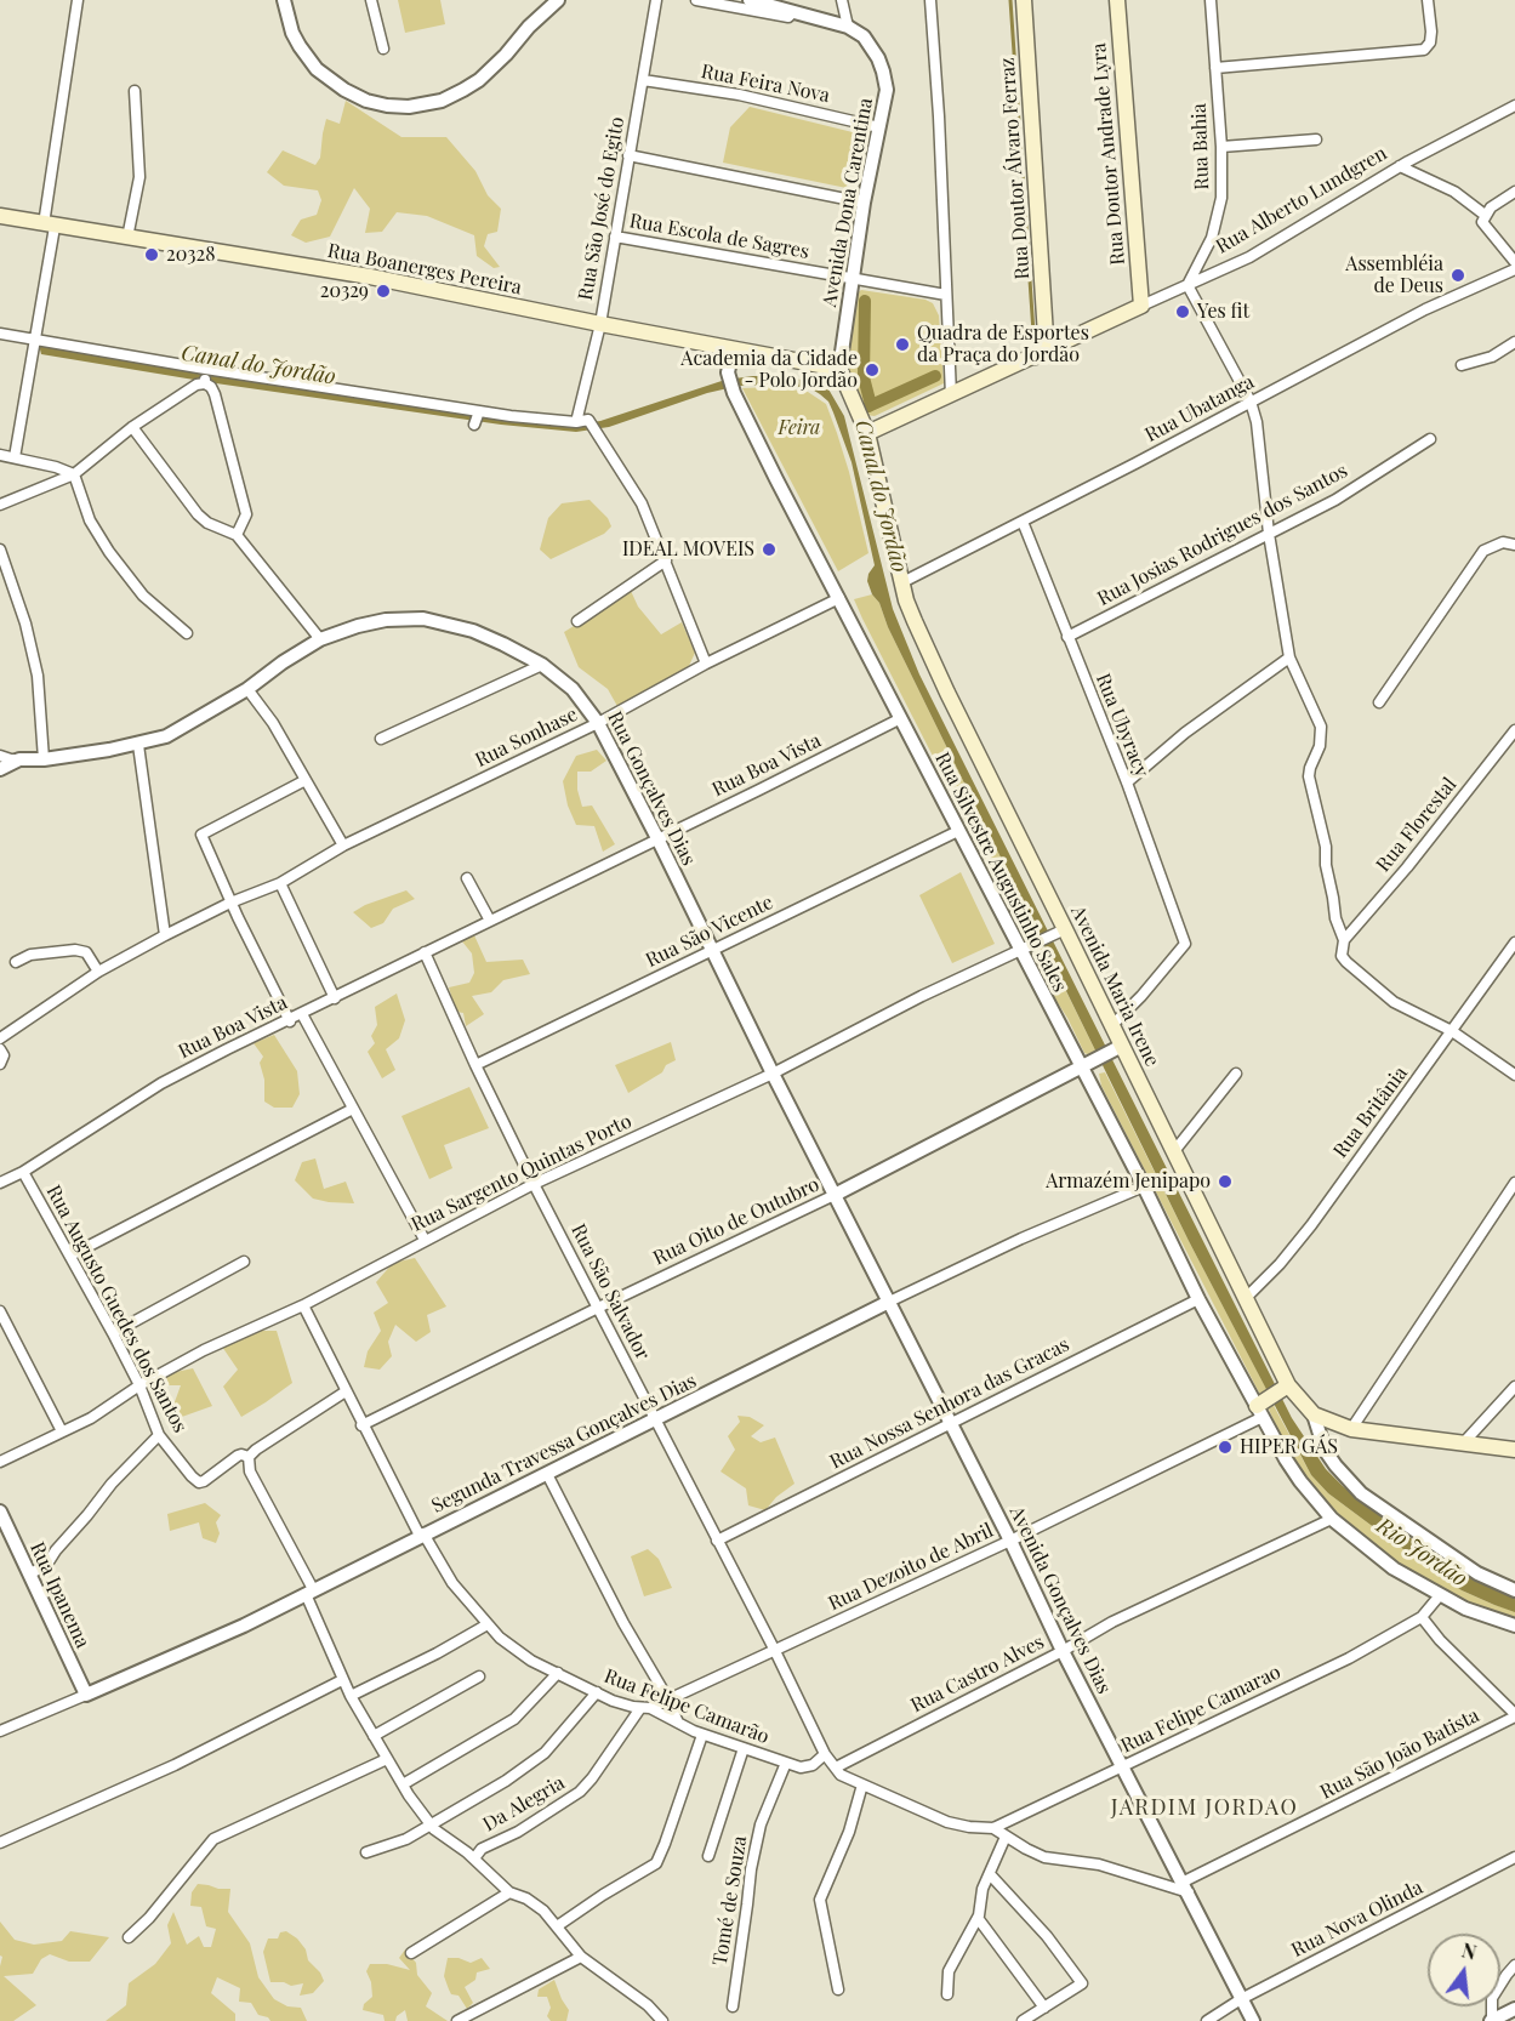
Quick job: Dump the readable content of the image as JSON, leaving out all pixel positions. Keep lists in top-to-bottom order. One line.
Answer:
{"streets":{"main road":["Rua Doutor Andrade Lyra","Rua Doutor Álvaro Ferraz","Rua Alberto Lundgren","Rua Boanerges Pereira","Avenida Maria Irene"],"street":["Rua Feira Nova","Rua Bahia","Avenida Dona Carentina","Rua São José do Egito","Rua Escola de Sagres","Rua Ubatanga","Rua Josias Rodrigues dos Santos","Rua Ubyracy","Rua Sonhase","Rua Boa Vista","Rua Gonçalves Dias","Rua Florestal","Rua Silvestre Augustinho Sales","Rua São Vicente","Rua Britânia","Rua Sargento Quintas Porto","Rua Oito de Outubro","Rua São Salvador","Rua Augusto Guedes dos Santos","Rua Nossa Senhora das Gracas","Segunda Travessa Gonçalves Dias","Rua Dezoito de Abril","Rua Ipanema","Avenida Gonçalves Dias","Rua Castro Alves","Rua Felipe Camarão","Rua Felipe Camarao","Rua São João Batista","Da Alegria","Tomé de Souza","Rua Nova Olinda"]},"crossings":[["Rua Feira Nova","Avenida Dona Carentina"],["Rua Feira Nova","Rua São José do Egito"],["Rua Bahia","Rua Alberto Lundgren"],["Rua Doutor Andrade Lyra","Rua Alberto Lundgren"],["Rua Doutor Álvaro Ferraz","Rua Alberto Lundgren"],["Rua Alberto Lundgren","Avenida Maria Irene"],["Avenida Dona Carentina","Rua Escola de Sagres"],["Avenida Dona Carentina","Rua Boanerges Pereira"],["Avenida Dona Carentina","Avenida Maria Irene"],["Rua São José do Egito","Rua Escola de Sagres"],["Rua São José do Egito","Rua Boanerges Pereira"],["Rua Boanerges Pereira","Rua Silvestre Augustinho Sales"],["Rua Boanerges Pereira","Avenida Maria Irene"],["Rua Ubatanga","Rua Ubyracy"],["Rua Ubatanga","Avenida Maria Irene"],["Rua Josias Rodrigues dos Santos","Rua Ubyracy"],["Rua Ubyracy","Avenida Maria Irene"],["Rua Sonhase","Rua Gonçalves Dias"],["Rua Sonhase","Rua Silvestre Augustinho Sales"],["Rua Boa Vista","Rua Gonçalves Dias"],["Rua Boa Vista","Rua Silvestre Augustinho Sales"],["Rua Boa Vista","Rua São Salvador"],["Rua Boa Vista","Rua Augusto Guedes dos Santos"],["Rua Gonçalves Dias","Rua São Vicente"],["Rua Gonçalves Dias","Rua Sargento Quintas Porto"],["Rua Gonçalves Dias","Rua Oito de Outubro"],["Rua Gonçalves Dias","Avenida Gonçalves Dias"],["Rua Silvestre Augustinho Sales","Rua São Vicente"],["Rua Silvestre Augustinho Sales","Rua Sargento Quintas Porto"],["Rua Silvestre Augustinho Sales","Rua Oito de Outubro"],["Rua Silvestre Augustinho Sales","Rua Nossa Senhora das Gracas"],["Rua Silvestre Augustinho Sales","Segunda Travessa Gonçalves Dias"],["Rua Silvestre Augustinho Sales","Rua Dezoito de Abril"],["Rua Silvestre Augustinho Sales","Rua Castro Alves"],["Rua São Vicente","Rua São Salvador"],["Avenida Maria Irene","Rua Britânia"],["Avenida Maria Irene","Rua Sargento Quintas Porto"],["Avenida Maria Irene","Rua Oito de Outubro"],["Rua Sargento Quintas Porto","Rua São Salvador"],["Rua Sargento Quintas Porto","Rua Augusto Guedes dos Santos"],["Rua Sargento Quintas Porto","Rua Felipe Camarão"],["Rua Oito de Outubro","Rua São Salvador"],["Rua Oito de Outubro","Avenida Gonçalves Dias"],["Rua Oito de Outubro","Rua Felipe Camarão"],["Rua São Salvador","Rua Nossa Senhora das Gracas"],["Rua São Salvador","Segunda Travessa Gonçalves Dias"],["Rua São Salvador","Rua Dezoito de Abril"],["Rua São Salvador","Rua Castro Alves"],["Rua São Salvador","Rua Felipe Camarão"],["Rua Nossa Senhora das Gracas","Avenida Gonçalves Dias"],["Segunda Travessa Gonçalves Dias","Rua Ipanema"],["Segunda Travessa Gonçalves Dias","Avenida Gonçalves Dias"],["Segunda Travessa Gonçalves Dias","Rua Felipe Camarão"],["Rua Dezoito de Abril","Avenida Gonçalves Dias"],["Rua Dezoito de Abril","Rua Felipe Camarão"],["Rua Dezoito de Abril","Da Alegria"],["Avenida Gonçalves Dias","Rua Castro Alves"],["Avenida Gonçalves Dias","Rua Felipe Camarao"],["Avenida Gonçalves Dias","Rua São João Batista"],["Avenida Gonçalves Dias","Rua Nova Olinda"],["Rua Castro Alves","Rua Felipe Camarão"],["Rua Felipe Camarão","Da Alegria"],["Rua Felipe Camarão","Tomé de Souza"]],"districts":["JARDIM JORDAO"],"water":["Canal do Jordão","Rio Jordão"],"parks":["Feira"],"places":["20328","Assembléia de Deus","20329","Yes fit","Quadra de Esportes da Praça do Jordão","Academia da Cidade - Polo Jordão","IDEAL MOVEIS","Armazém Jenipapo","HIPER GÁS"],"north":"top"}
